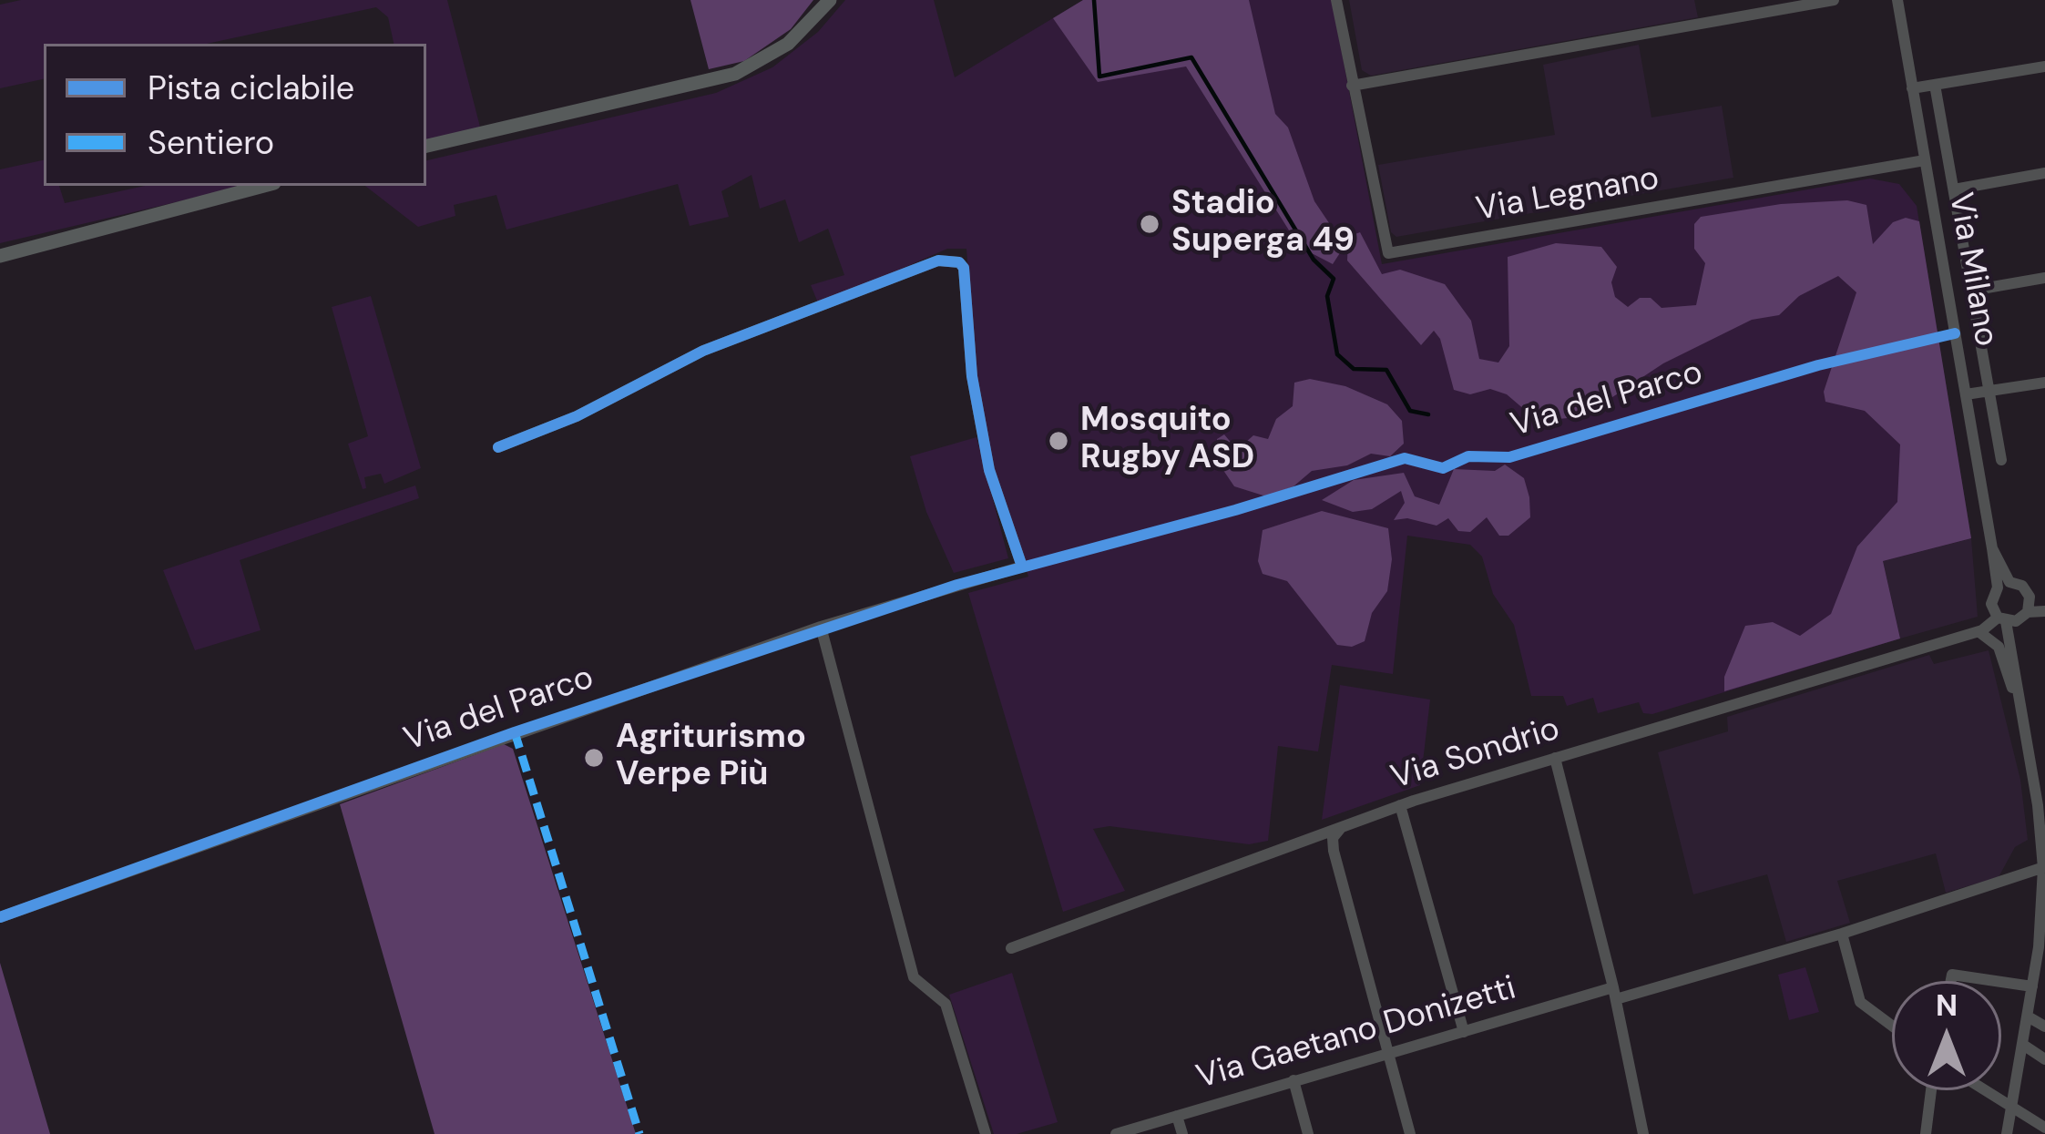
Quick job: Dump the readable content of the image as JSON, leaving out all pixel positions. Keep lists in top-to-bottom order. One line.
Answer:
{"streets":{"street":["Via Legnano","Via Milano","Via del Parco","Via Sondrio","Via Gaetano Donizetti"]},"crossings":[["Via Legnano","Via Milano"]],"places":["Stadio Superga 49","Mosquito Rugby ASD","Agriturismo Verpe Più"],"legend":["Pista ciclabile","Sentiero"],"north":"top"}
